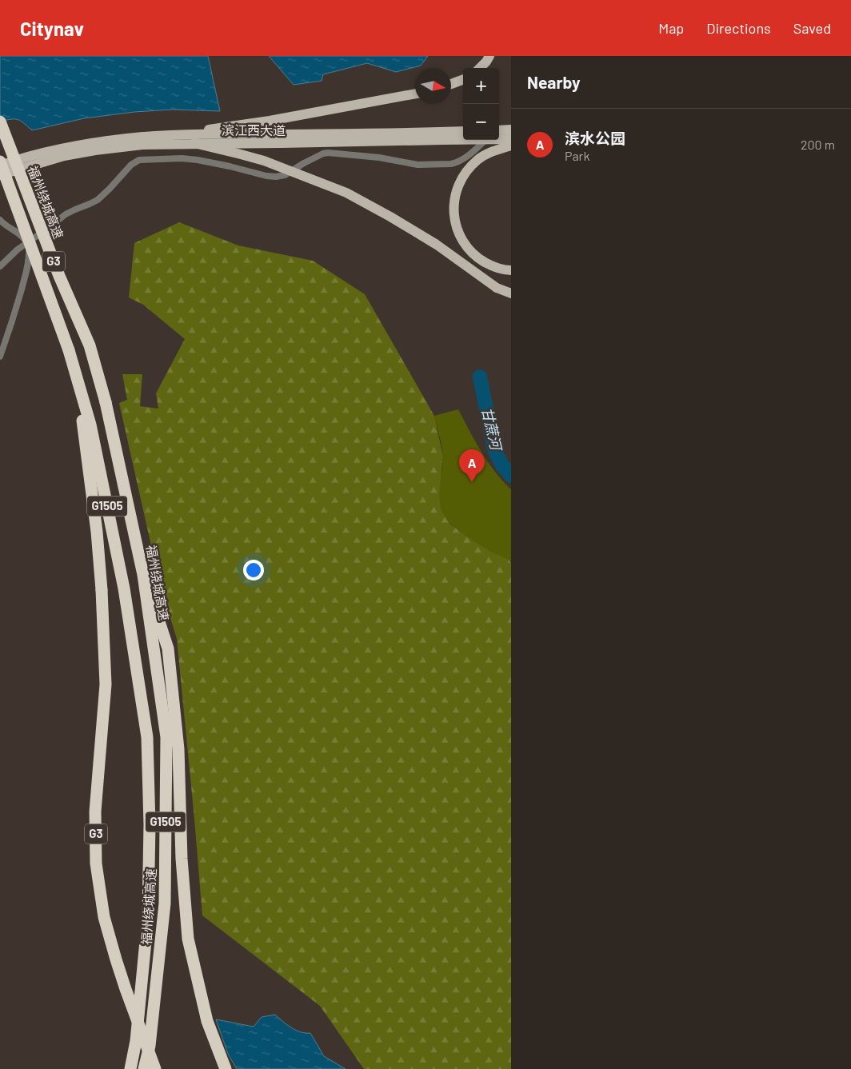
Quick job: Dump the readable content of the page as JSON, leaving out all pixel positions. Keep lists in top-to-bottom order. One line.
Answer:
{"streets":{"highway":["福州绕城高速","G3","G1505"],"main road":["滨江西大道"]},"crossings":[["福州绕城高速","G3"]],"water":["甘蔗河"],"north":"right","page":{"header":"Citynav","nav":["Map","Directions","Saved"],"heading":"Nearby","map_buttons":["+","−"],"list":[{"mark":"A","name":"滨水公园","note":"Park","value":"200 m"}],"pins":"A"}}
